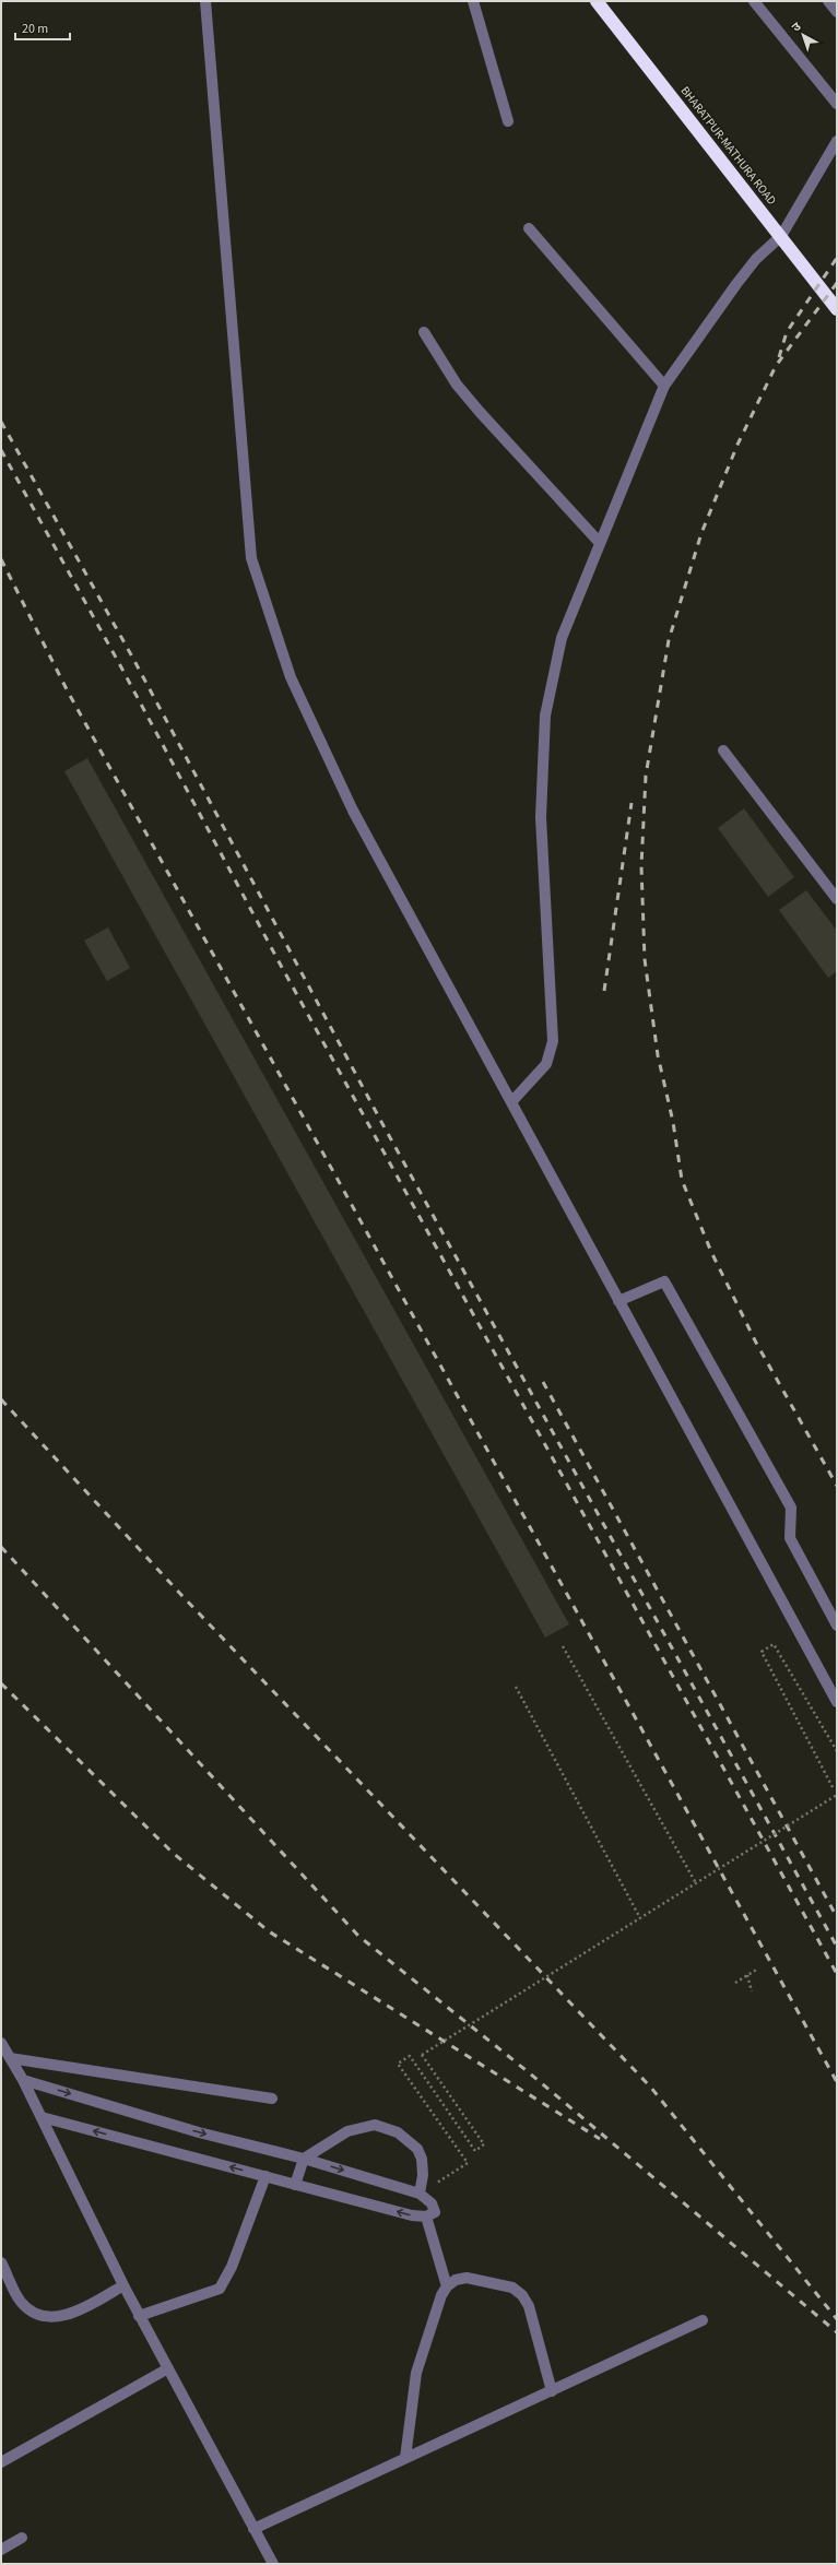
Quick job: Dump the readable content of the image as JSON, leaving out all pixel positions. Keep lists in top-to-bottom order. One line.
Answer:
{"streets":{"highway":["BHARATPUR-MATHURA ROAD"]},"scale_bar":"20 m","north":"top left"}
